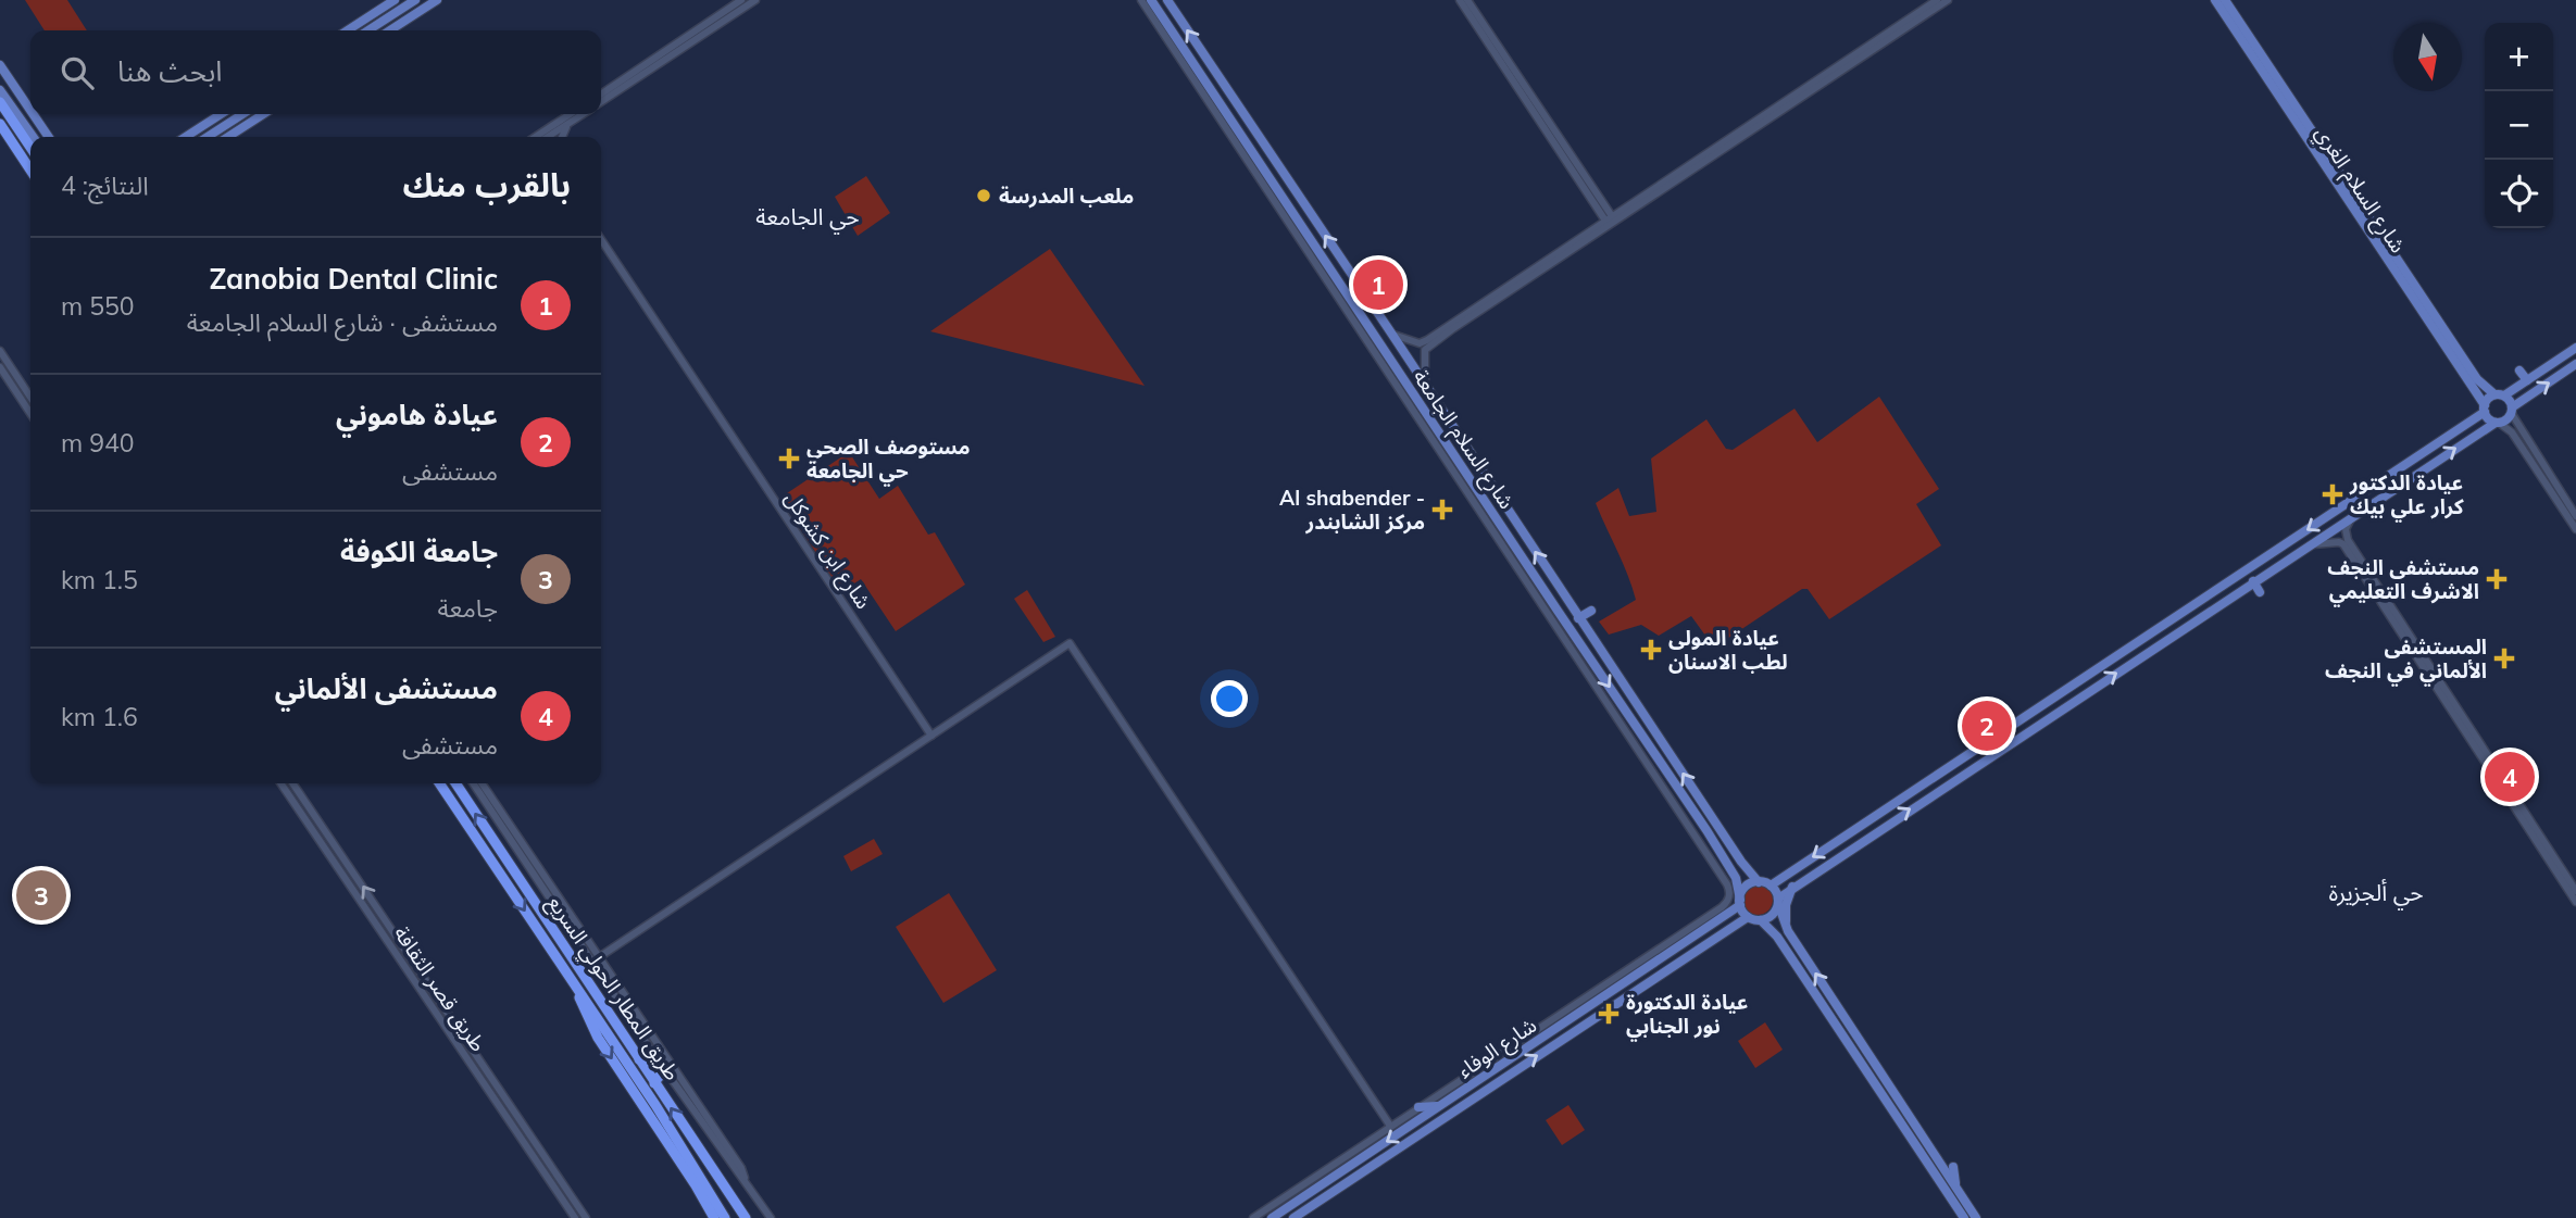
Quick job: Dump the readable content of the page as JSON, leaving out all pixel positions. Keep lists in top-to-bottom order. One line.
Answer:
{"streets":{"highway":["طريق المطار الحولي السريع"],"main road":["شارع السلام الغري","شارع السلام الجامعة","شارع الوفاء"],"street":["شارع ابن كشوكل","طريق قصر الثقافة"]},"crossings":[["شارع السلام الجامعة","شارع الوفاء"]],"districts":["حي الجامعة","حي ألجزيرة"],"places":{"other":["ملعب المدرسة"],"health":["مستوصف الصحي حي الجامعة","عيادة الدكتور كرار علي بيك","Al shabender - مركز الشابندر","مستشفى النجف الاشرف التعليمي","عيادة المولى لطب الاسنان","المستشفى الألماني في النجف","عيادة الدكتورة نور الجنابي"]},"north":"bottom","page":{"map_buttons":["+","−"],"search":"ابحث هنا","heading":["بالقرب منك","النتائج: 4"],"list":[{"mark":"1","name":"Zanobia Dental Clinic","note":"مستشفى · شارع السلام الجامعة","value":"550 m"},{"mark":"2","name":"عيادة هاموني","note":"مستشفى","value":"940 m"},{"mark":"3","name":"جامعة الكوفة","note":"جامعة","value":"1.5 km"},{"mark":"4","name":"مستشفى الألماني","note":"مستشفى","value":"1.6 km"}],"pins":["1","2","4","3"]}}
